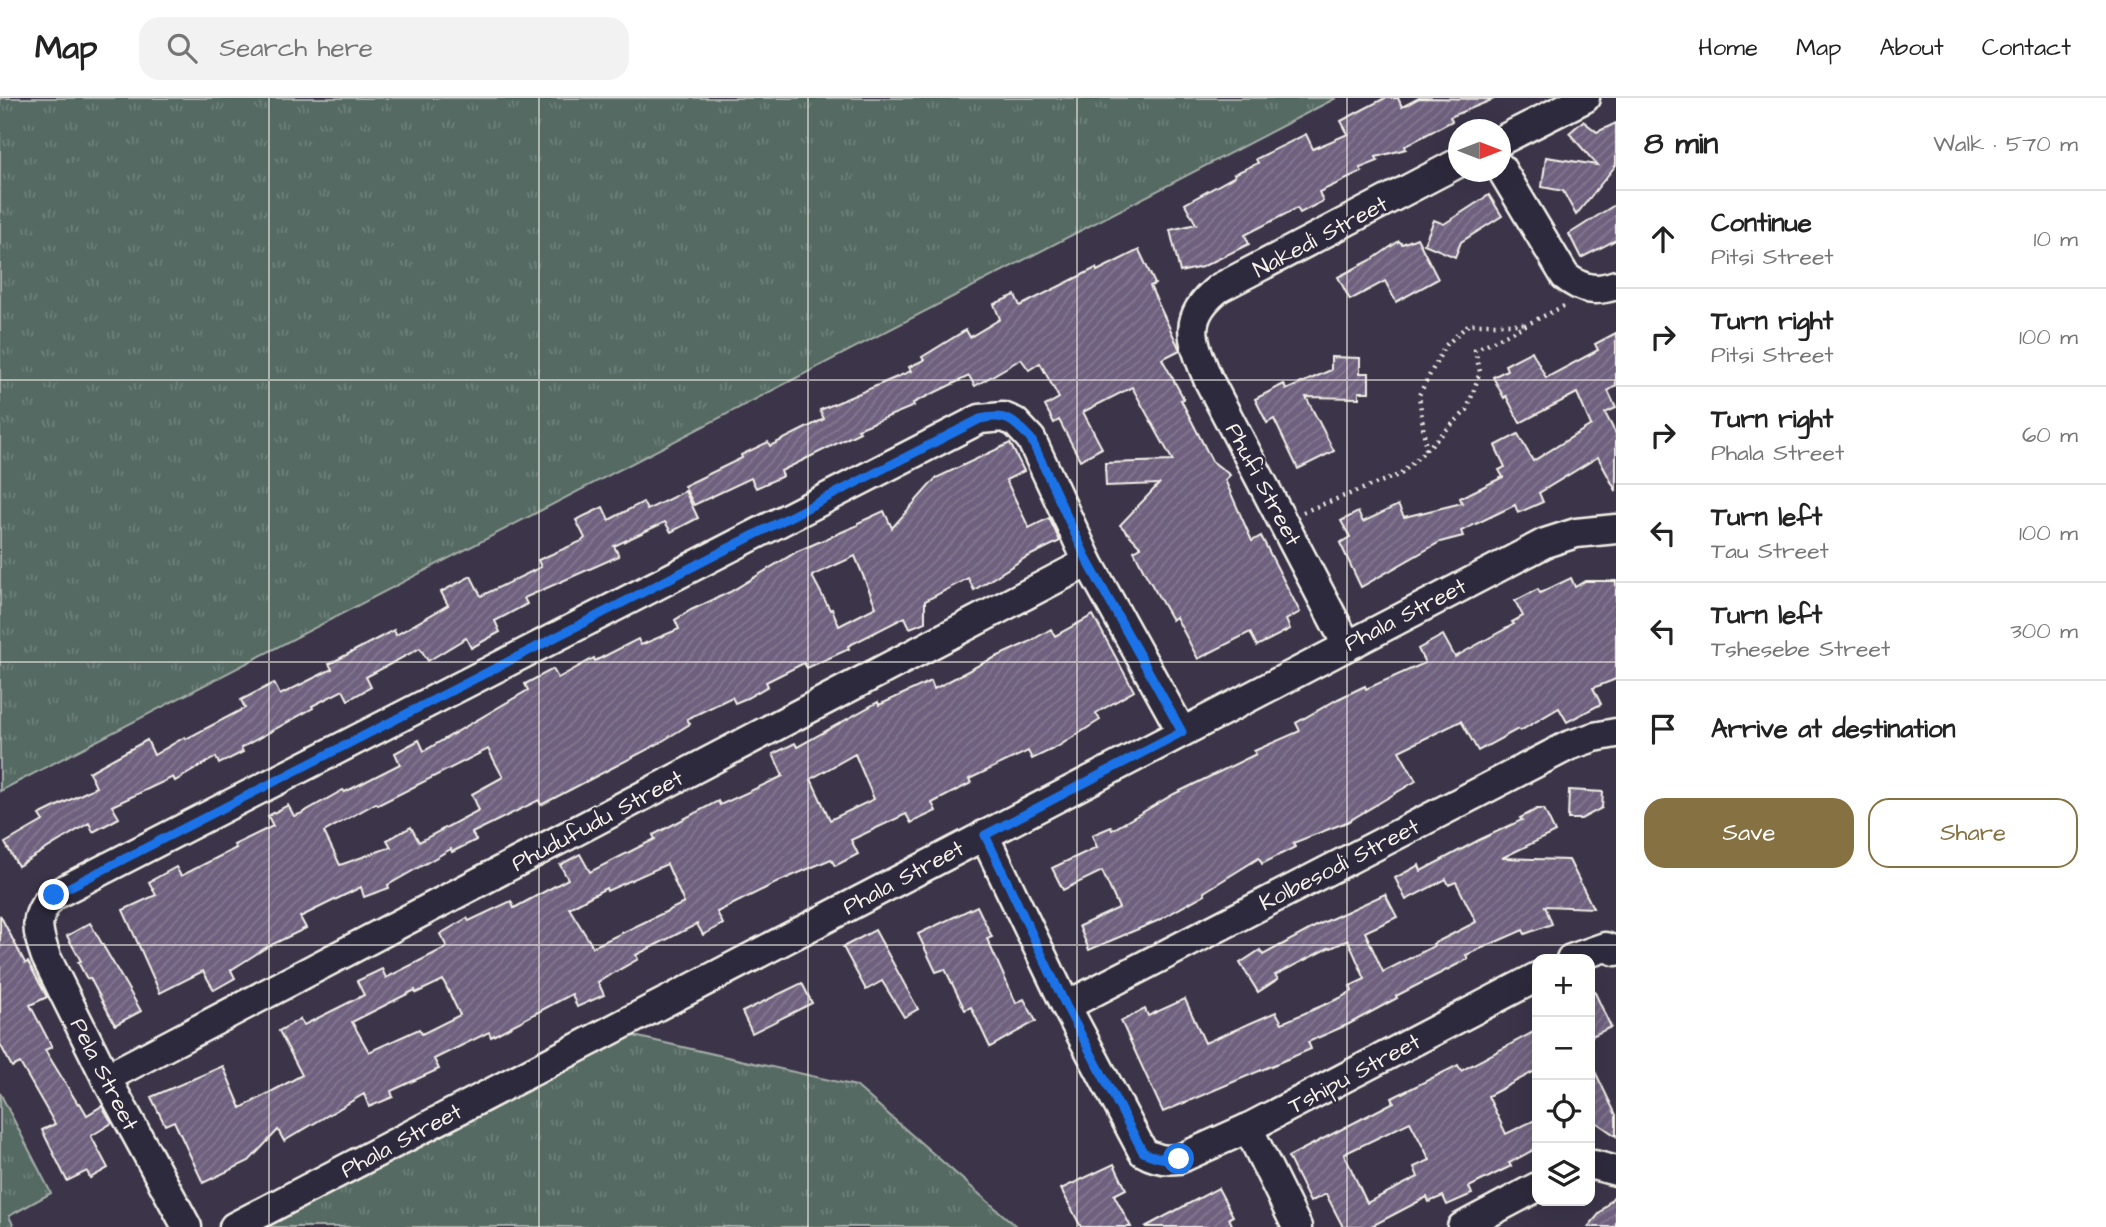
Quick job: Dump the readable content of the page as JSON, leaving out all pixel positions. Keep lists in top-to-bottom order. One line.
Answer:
{"streets":{"street":["Nakedi Street","Phufi Street","Phala Street","Phudufudu Street","Kolbesodi Street","Tshipu Street","Pela Street"]},"crossings":[["Nakedi Street","Phufi Street"],["Phufi Street","Phala Street"],["Phudufudu Street","Pela Street"],["Kolbesodi Street","Tshipu Street"]],"north":"right","page":{"header":"Map","search":"Search here","nav":["Home","Map","About","Contact"],"heading":["8 min","Walk · 570 m"],"list":[["Continue","Pitsi Street","10 m"],["Turn right","Pitsi Street","100 m"],["Turn right","Phala Street","60 m"],["Turn left","Tau Street","100 m"],["Turn left","Tshesebe Street","300 m"],"Arrive at destination"],"buttons":["Save","Share"],"map_buttons":["+","−"]}}
